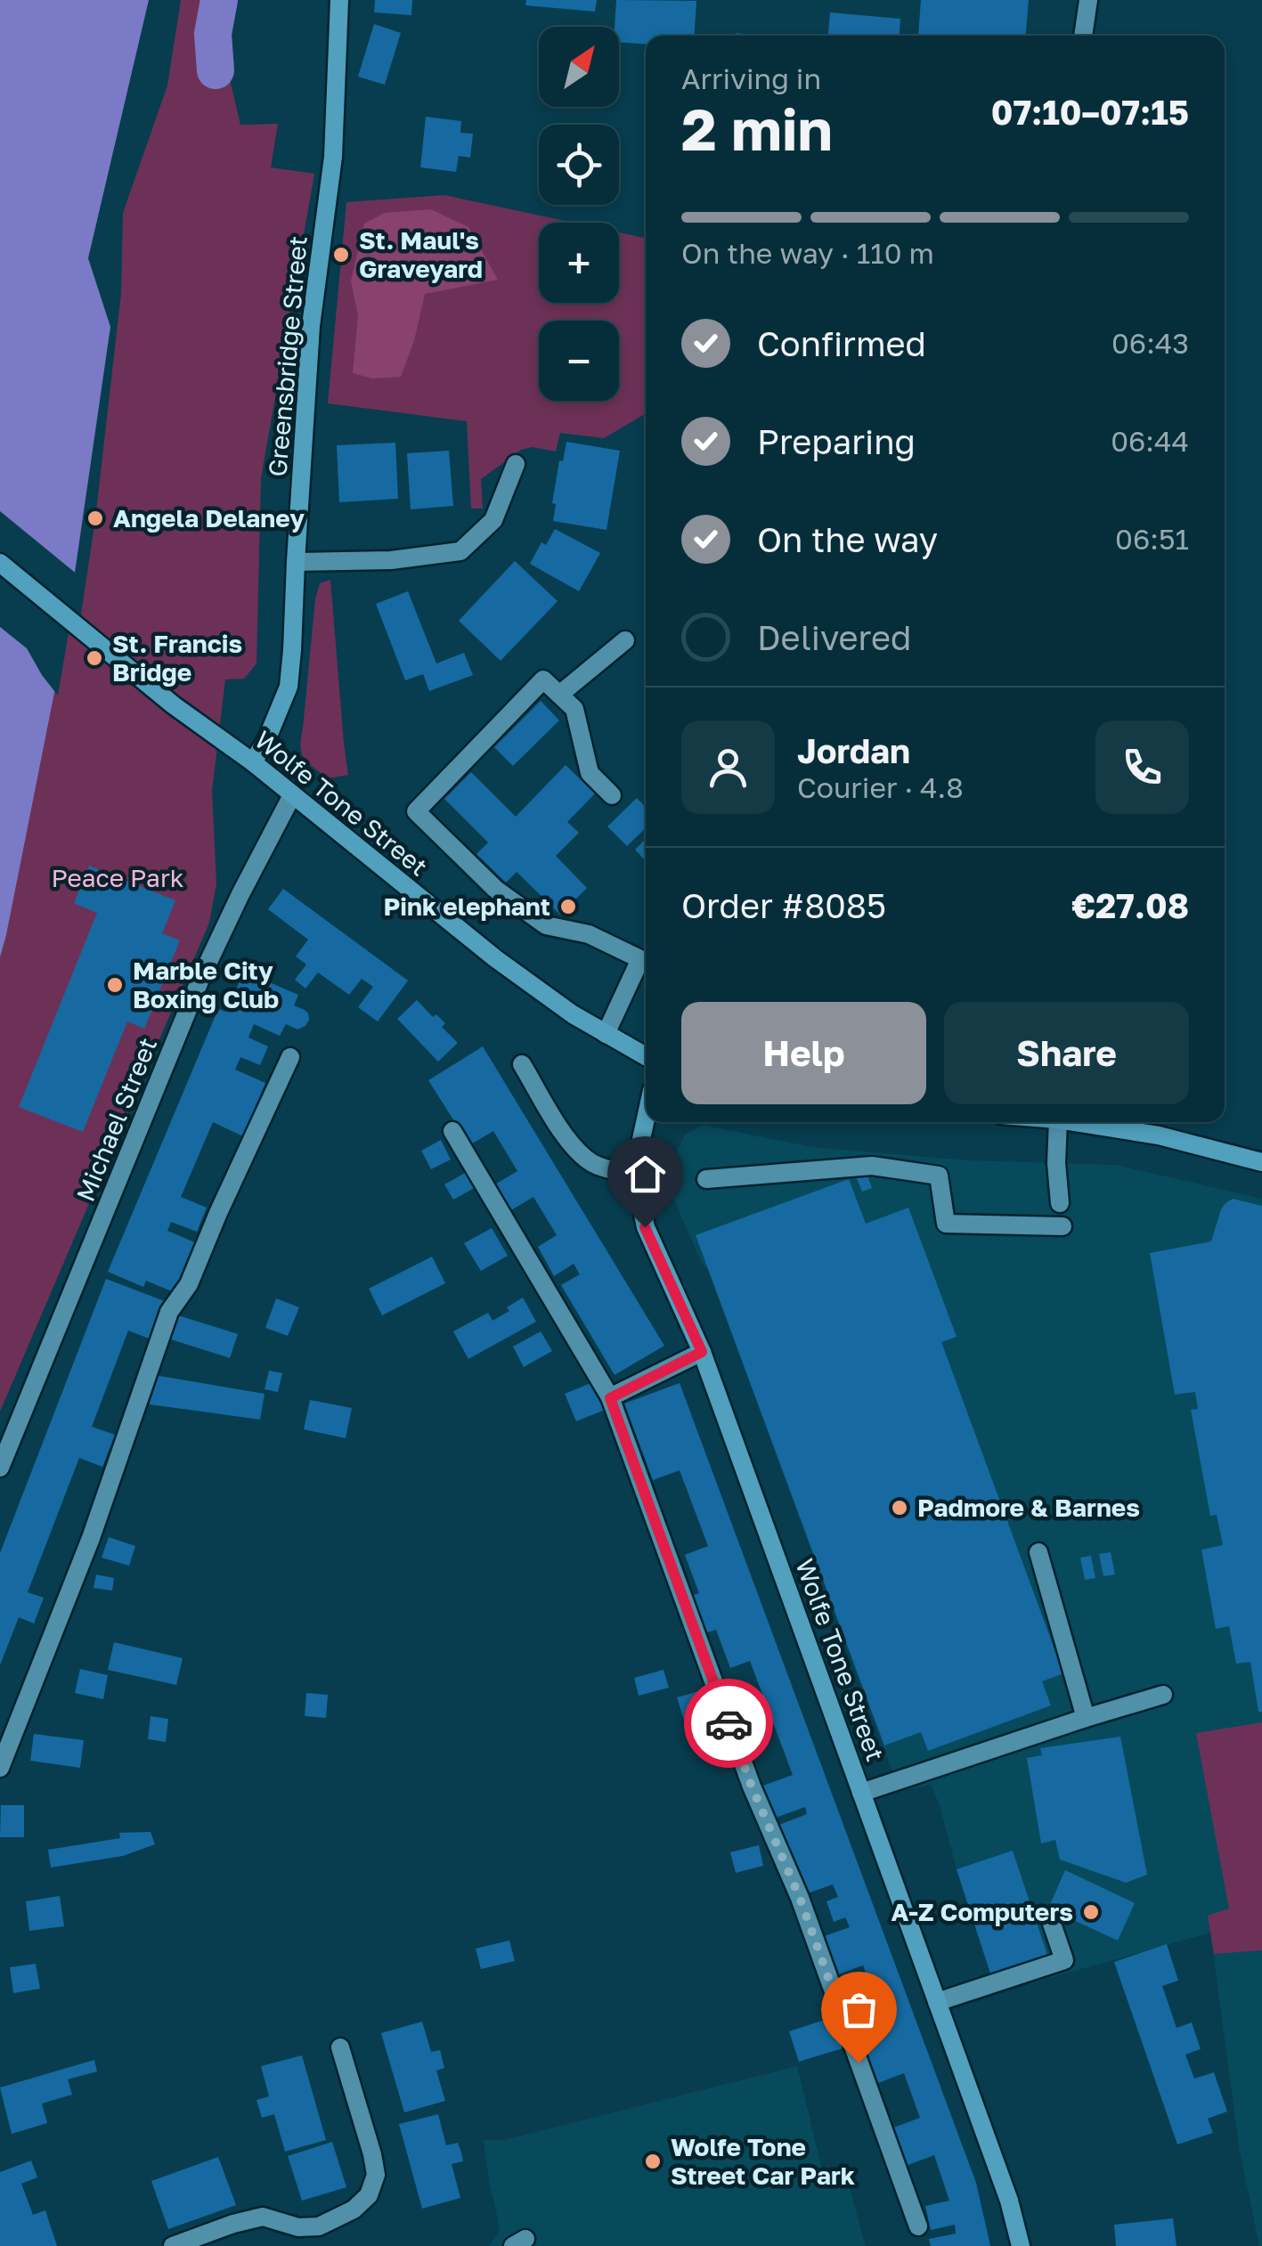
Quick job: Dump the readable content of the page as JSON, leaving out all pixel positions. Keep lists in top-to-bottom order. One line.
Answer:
{"streets":{"main road":["Greensbridge Street","Wolfe Tone Street"],"street":["Michael Street"]},"crossings":[["Greensbridge Street","Wolfe Tone Street"],["Wolfe Tone Street","Michael Street"]],"parks":["Peace Park"],"places":["St. Maul's Graveyard","Angela Delaney","St. Francis Bridge","Pink elephant","Marble City Boxing Club","Padmore & Barnes","A-Z Computers","Wolfe Tone Street Car Park"],"north":"top right","page":{"map_buttons":["+","−"],"heading":["2 min","Arriving in","07:10–07:15"],"panel":["Jordan","Courier · 4.8","Order #8085","€27.08"],"bar":"On the way · 110 m","list":[["Confirmed","06:43"],["Preparing","06:44"],["On the way","06:51"],"Delivered"],"buttons":["Help","Share"]}}
